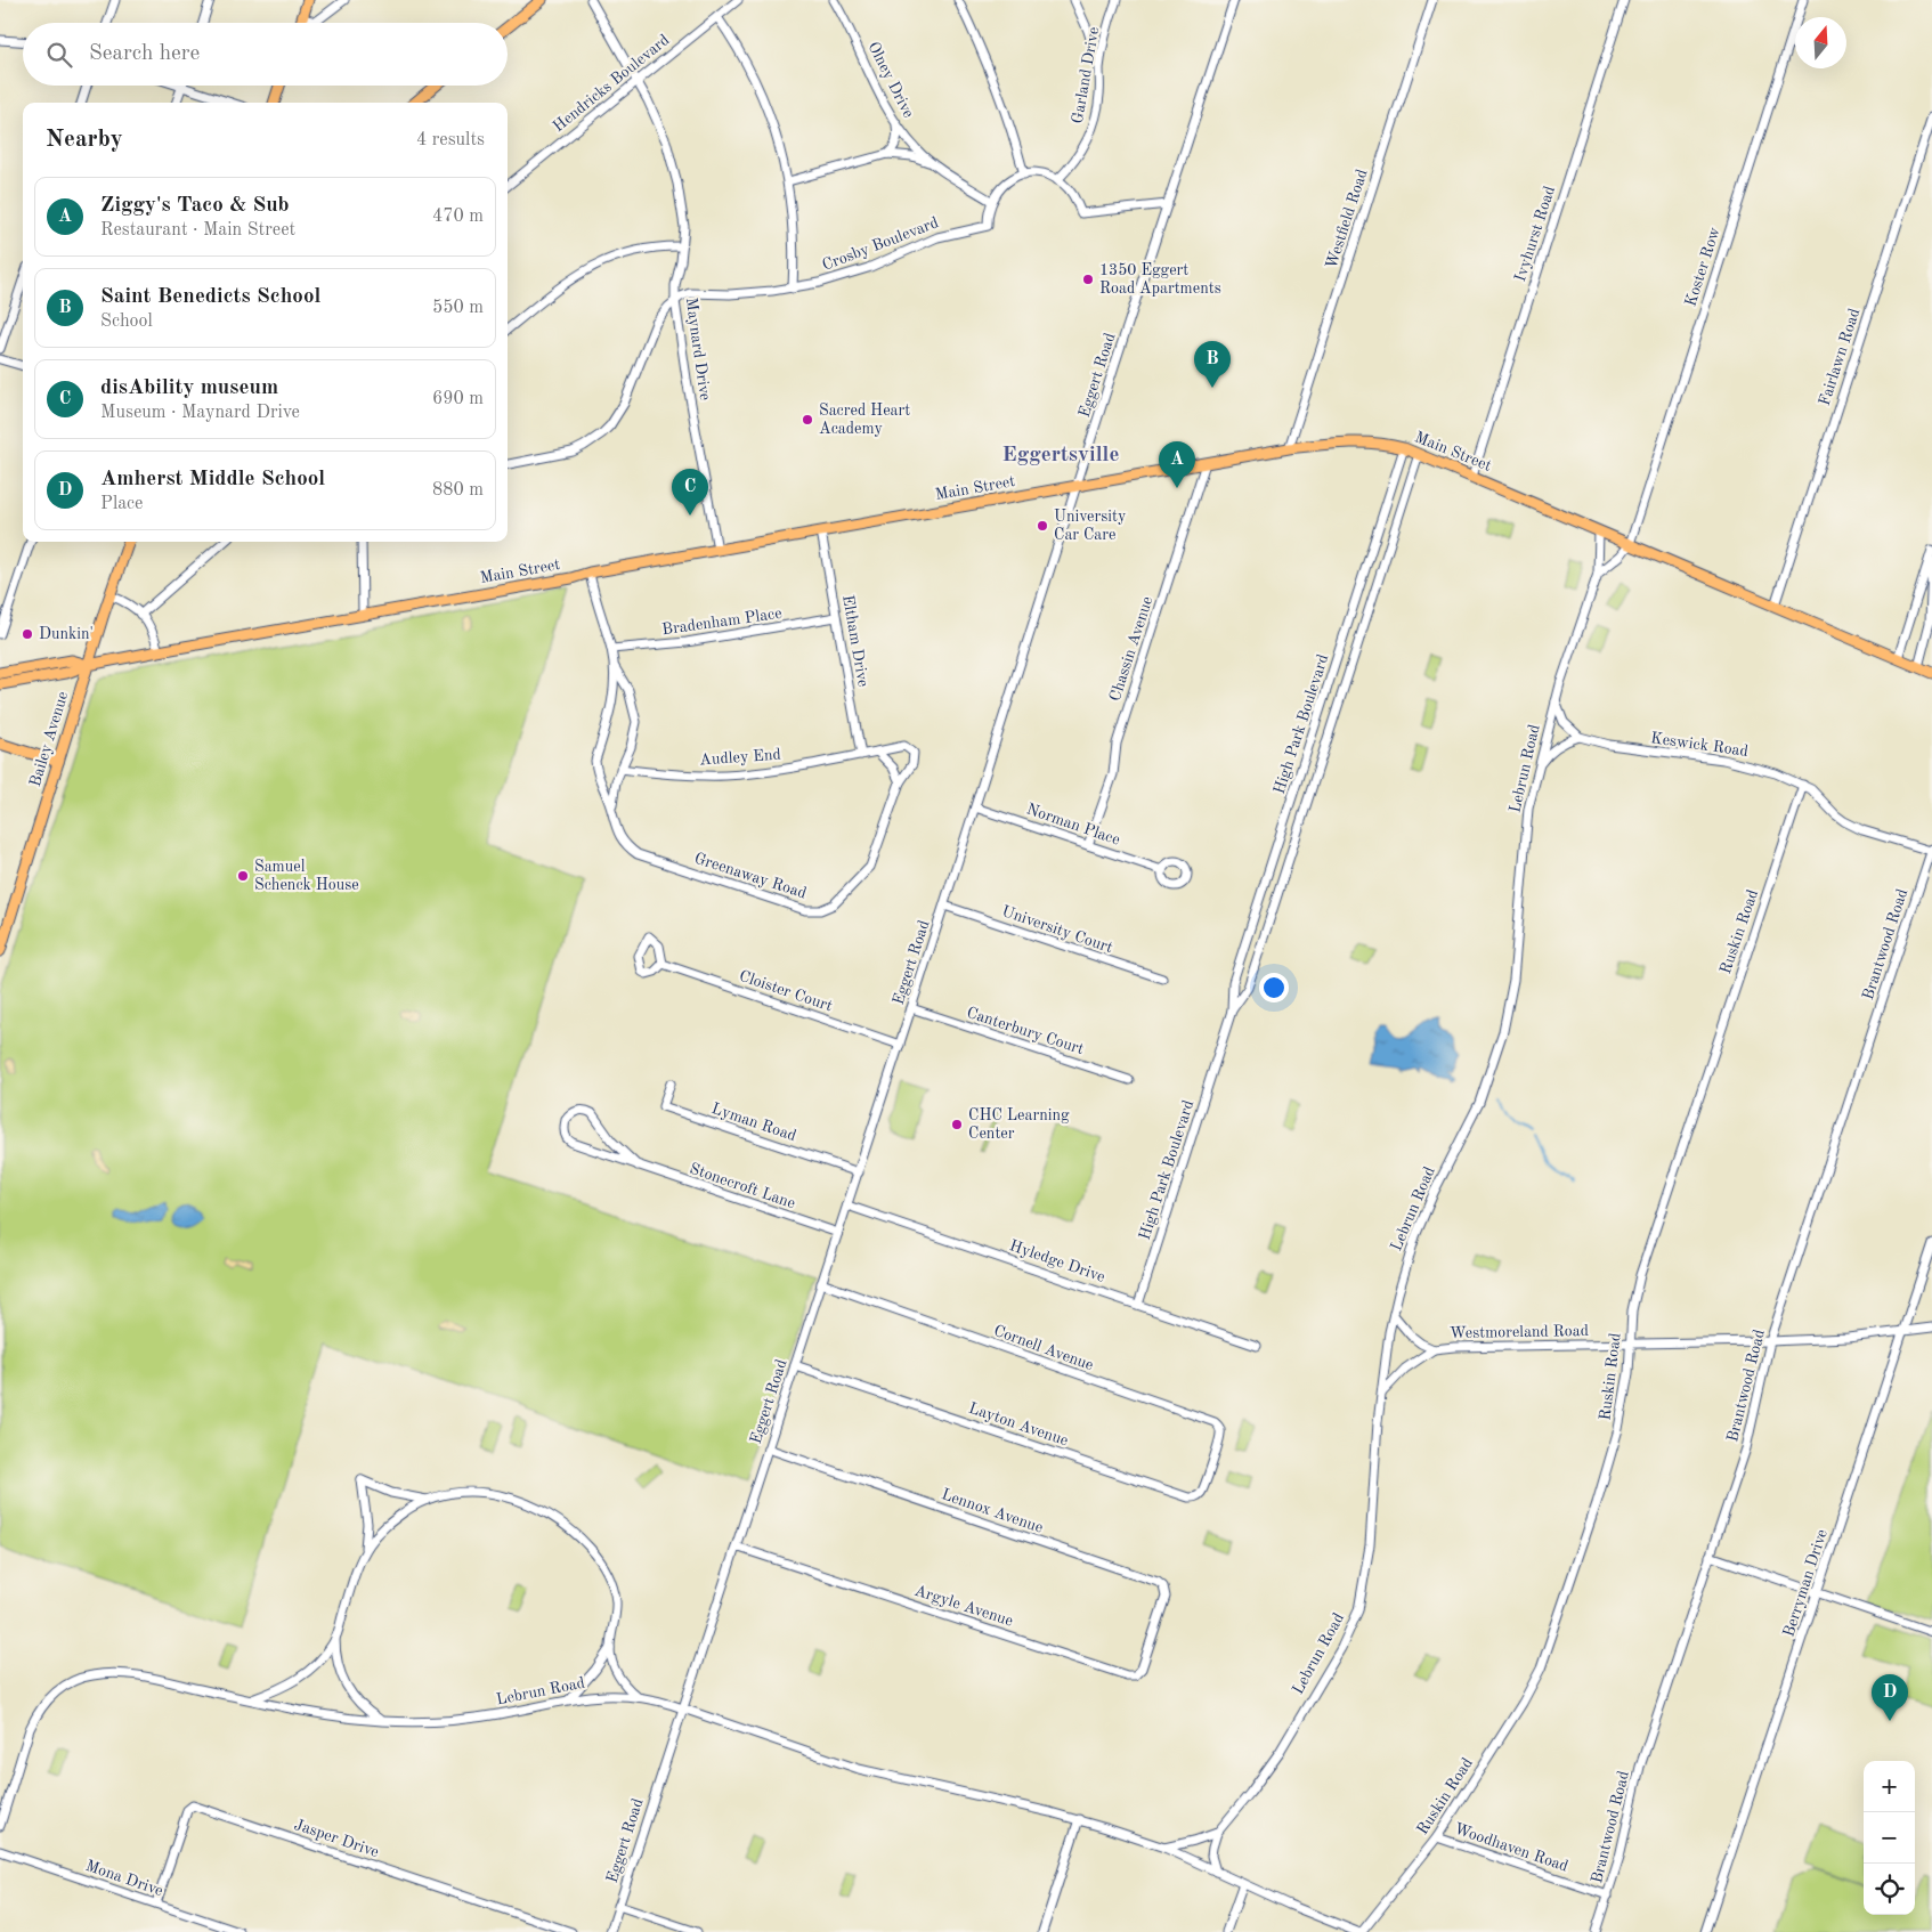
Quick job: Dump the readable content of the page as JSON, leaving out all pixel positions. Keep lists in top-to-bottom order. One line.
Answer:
{"streets":{"main road":["Main Street","Bailey Avenue"],"street":["Garland Drive","Olney Drive","Hendricks Boulevard","Westfield Road","Ivyhurst Road","Crosby Boulevard","Koster Row","Maynard Drive","Fairlawn Road","Eggert Road","Bradenham Place","Eltham Drive","Chassin Avenue","High Park Boulevard","Keswick Road","Audley End","Lebrun Road","Norman Place","Greenaway Road","University Court","Ruskin Road","Brantwood Road","Cloister Court","Canterbury Court","Lyman Road","Stonecroft Lane","Hyledge Drive","Westmoreland Road","Cornell Avenue","Layton Avenue","Lennox Avenue","Berryman Drive","Argyle Avenue","Jasper Drive","Woodhaven Road","Mona Drive"]},"crossings":[["Olney Drive","Crosby Boulevard"],["Hendricks Boulevard","Maynard Drive"],["Westfield Road","Main Street"],["Ivyhurst Road","Main Street"],["Crosby Boulevard","Maynard Drive"],["Koster Row","Main Street"],["Maynard Drive","Main Street"],["Fairlawn Road","Main Street"],["Eggert Road","Main Street"],["Eggert Road","Lebrun Road"],["Eggert Road","Norman Place"],["Eggert Road","University Court"],["Eggert Road","Cloister Court"],["Eggert Road","Canterbury Court"],["Eggert Road","Lyman Road"],["Eggert Road","Stonecroft Lane"],["Eggert Road","Hyledge Drive"],["Eggert Road","Cornell Avenue"],["Eggert Road","Layton Avenue"],["Eggert Road","Lennox Avenue"],["Eggert Road","Argyle Avenue"],["Main Street","Eltham Drive"],["Main Street","Chassin Avenue"],["Main Street","High Park Boulevard"],["Main Street","Bailey Avenue"],["Main Street","Lebrun Road"],["Main Street","Greenaway Road"],["Bradenham Place","Eltham Drive"],["Bradenham Place","Greenaway Road"],["Eltham Drive","Audley End"],["Eltham Drive","Greenaway Road"],["Chassin Avenue","Norman Place"],["High Park Boulevard","Hyledge Drive"],["Keswick Road","Ruskin Road"],["Keswick Road","Brantwood Road"],["Audley End","Greenaway Road"],["Lebrun Road","Westmoreland Road"],["Ruskin Road","Westmoreland Road"],["Ruskin Road","Woodhaven Road"],["Brantwood Road","Westmoreland Road"],["Brantwood Road","Woodhaven Road"],["Westmoreland Road","Berryman Drive"],["Cornell Avenue","Layton Avenue"],["Lennox Avenue","Argyle Avenue"],["Jasper Drive","Mona Drive"]],"districts":["Eggertsville"],"places":["1350 Eggert Road Apartments","Sacred Heart Academy","University Car Care","Dunkin'","Samuel Schenck House","CHC Learning Center"],"north":"top","page":{"search":"Search here","heading":["Nearby","4 results"],"list":[{"mark":"A","name":"Ziggy's Taco & Sub","note":"Restaurant · Main Street","value":"470 m"},{"mark":"B","name":"Saint Benedicts School","note":"School","value":"550 m"},{"mark":"C","name":"disAbility museum","note":"Museum · Maynard Drive","value":"690 m"},{"mark":"D","name":"Amherst Middle School","note":"Place","value":"880 m"}],"pins":["B","A","C","D"],"map_buttons":["+","−"]}}
